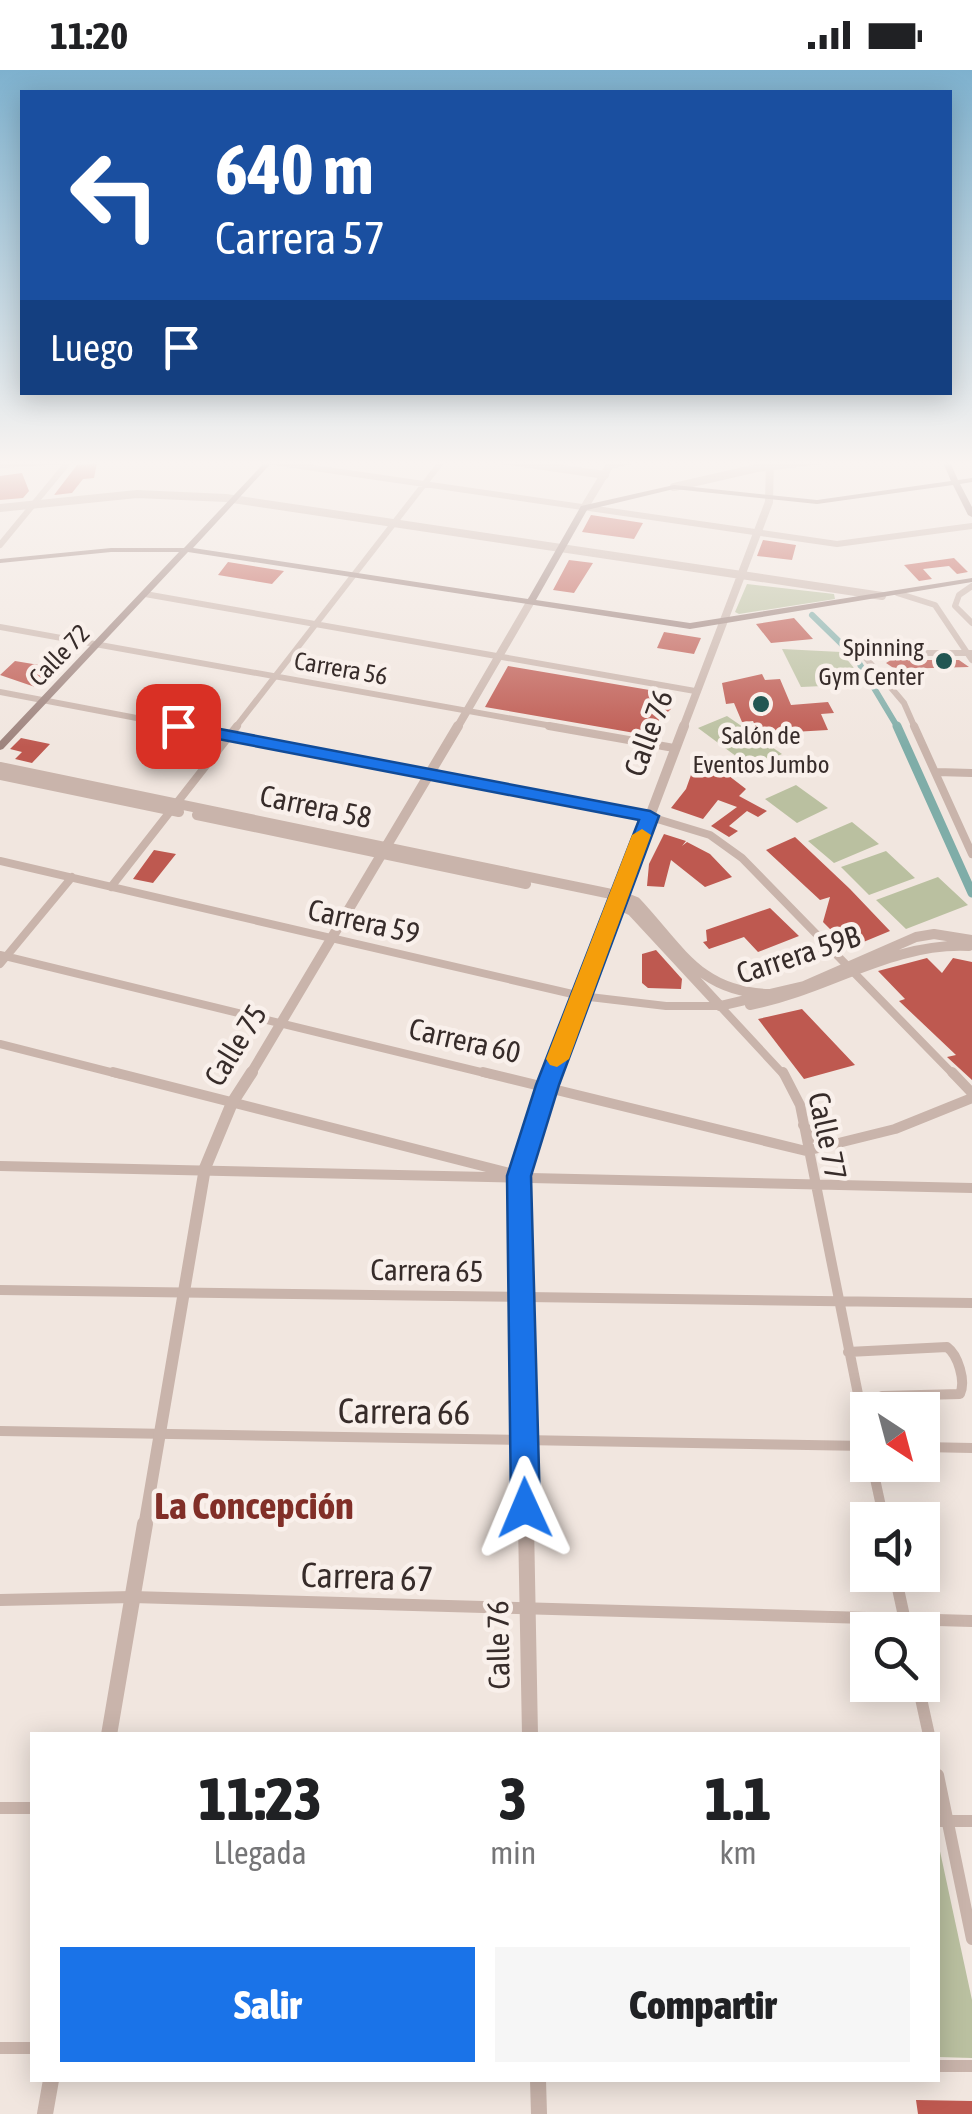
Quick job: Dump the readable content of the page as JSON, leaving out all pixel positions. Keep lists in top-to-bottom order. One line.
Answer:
{"streets":{"main road":["Calle 72","Calle 75"],"street":["Carrera 56","Calle 76","Carrera 58","Carrera 59","Carrera 59B","Carrera 60","Calle 77","Carrera 65","Carrera 66","Carrera 67"]},"crossings":[["Calle 72","Carrera 56"],["Carrera 56","Calle 76"],["Carrera 56","Calle 75"],["Calle 76","Carrera 58"],["Calle 76","Carrera 59"],["Calle 76","Carrera 60"],["Calle 76","Calle 77"],["Calle 76","Carrera 65"],["Calle 76","Carrera 66"],["Calle 76","Carrera 67"],["Carrera 58","Calle 75"],["Carrera 58","Calle 77"],["Carrera 59","Carrera 59B"],["Carrera 59","Calle 75"],["Carrera 59","Calle 77"],["Carrera 59B","Calle 77"],["Carrera 60","Calle 75"],["Carrera 60","Calle 77"],["Calle 75","Carrera 65"],["Calle 75","Carrera 66"],["Calle 75","Carrera 67"],["Calle 77","Carrera 65"]],"districts":["La Concepción"],"places":["Spinning Gym Center","Salón de Eventos Jumbo"],"north":"bottom right","page":{"status":"11:20","turn":["640 m","Carrera 57"],"then":"Luego","eta":["11:23","Llegada","3","min","1.1","km"],"buttons":["Salir","Compartir"]}}
